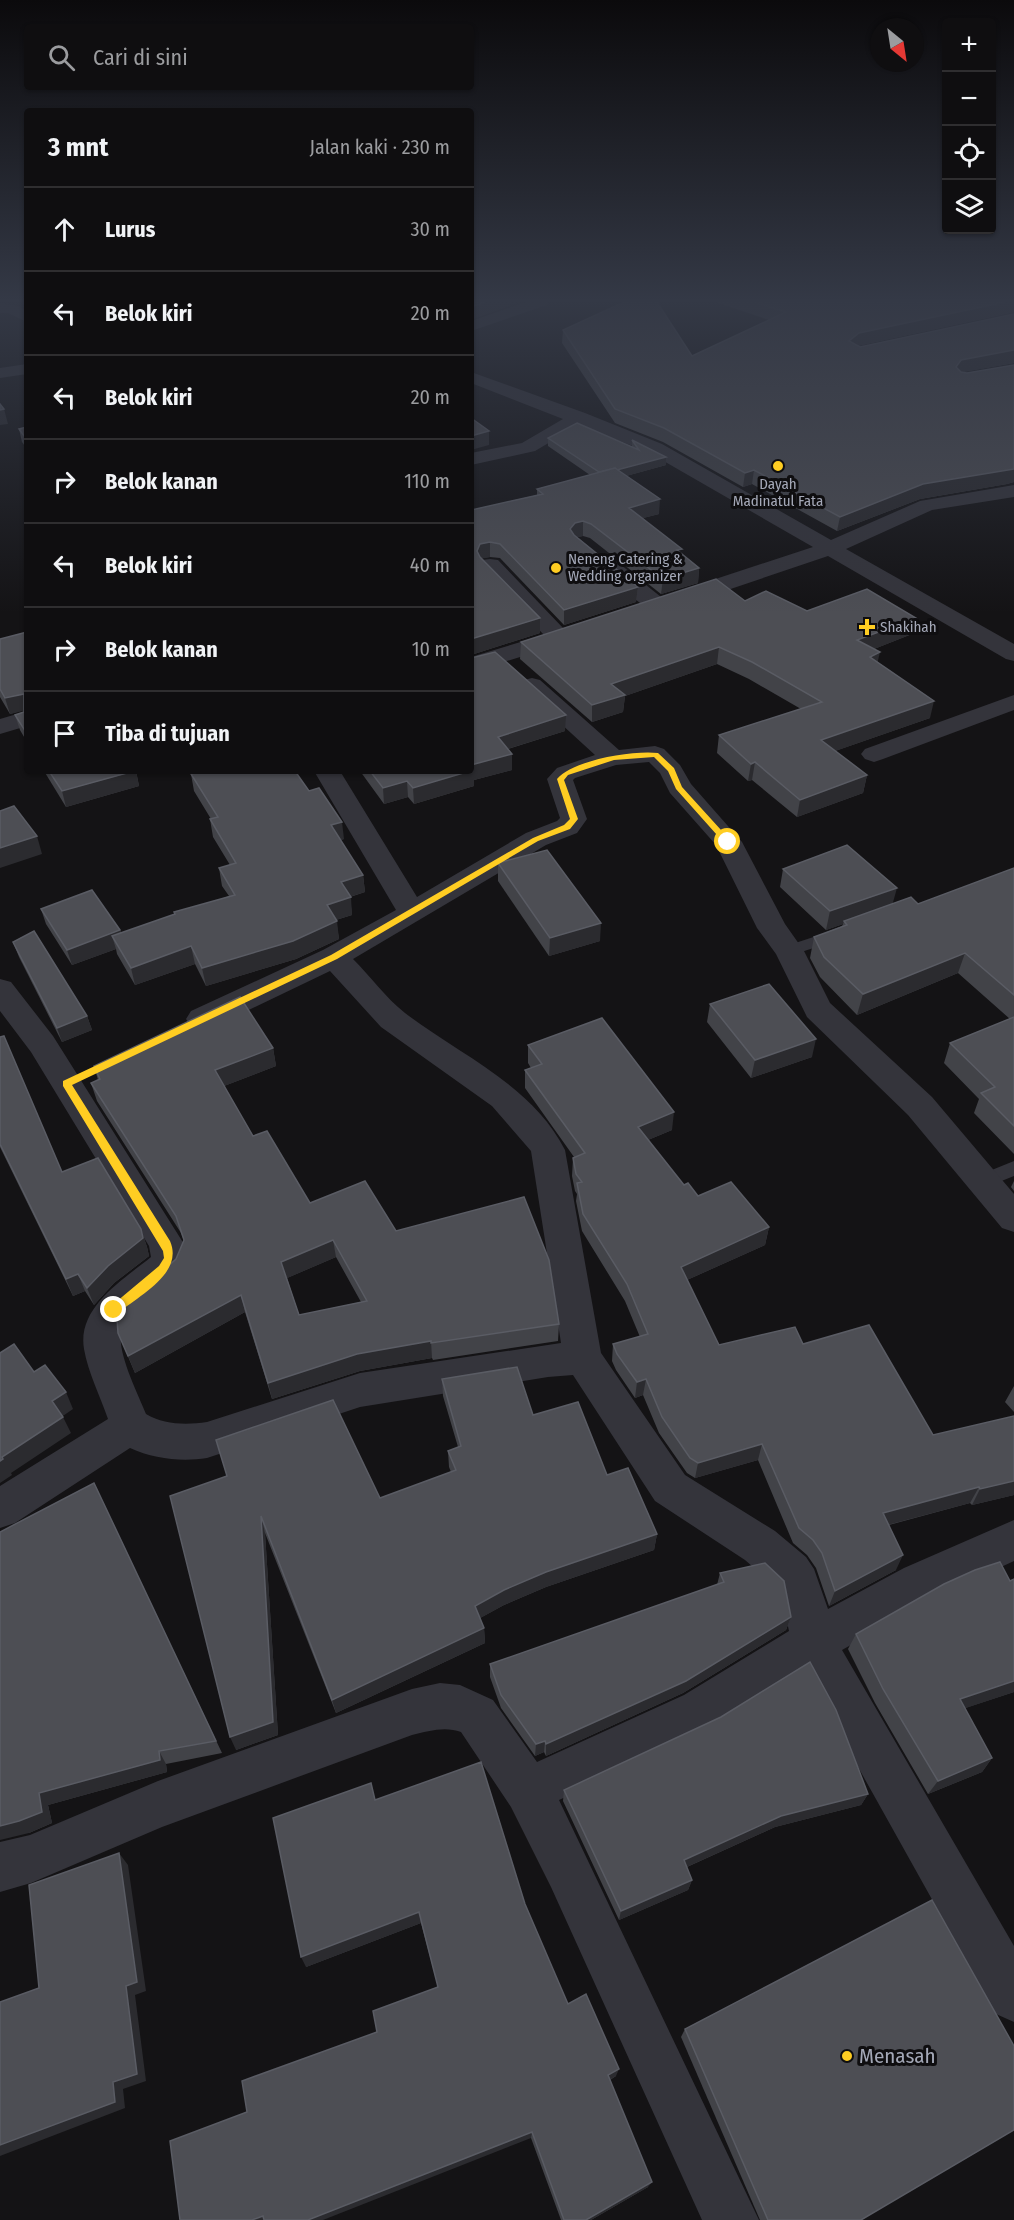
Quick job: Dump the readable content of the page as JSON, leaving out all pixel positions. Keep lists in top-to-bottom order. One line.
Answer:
{"places":{"other":["Dayah Madinatul Fata","Neneng Catering & Wedding organizer","Menasah"],"health":["Shakihah"]},"north":"bottom right","page":{"map_buttons":["+","−"],"search":"Cari di sini","heading":["3 mnt","Jalan kaki · 230 m"],"list":[["Lurus","30 m"],["Belok kiri","20 m"],["Belok kiri","20 m"],["Belok kanan","110 m"],["Belok kiri","40 m"],["Belok kanan","10 m"],"Tiba di tujuan"]}}
